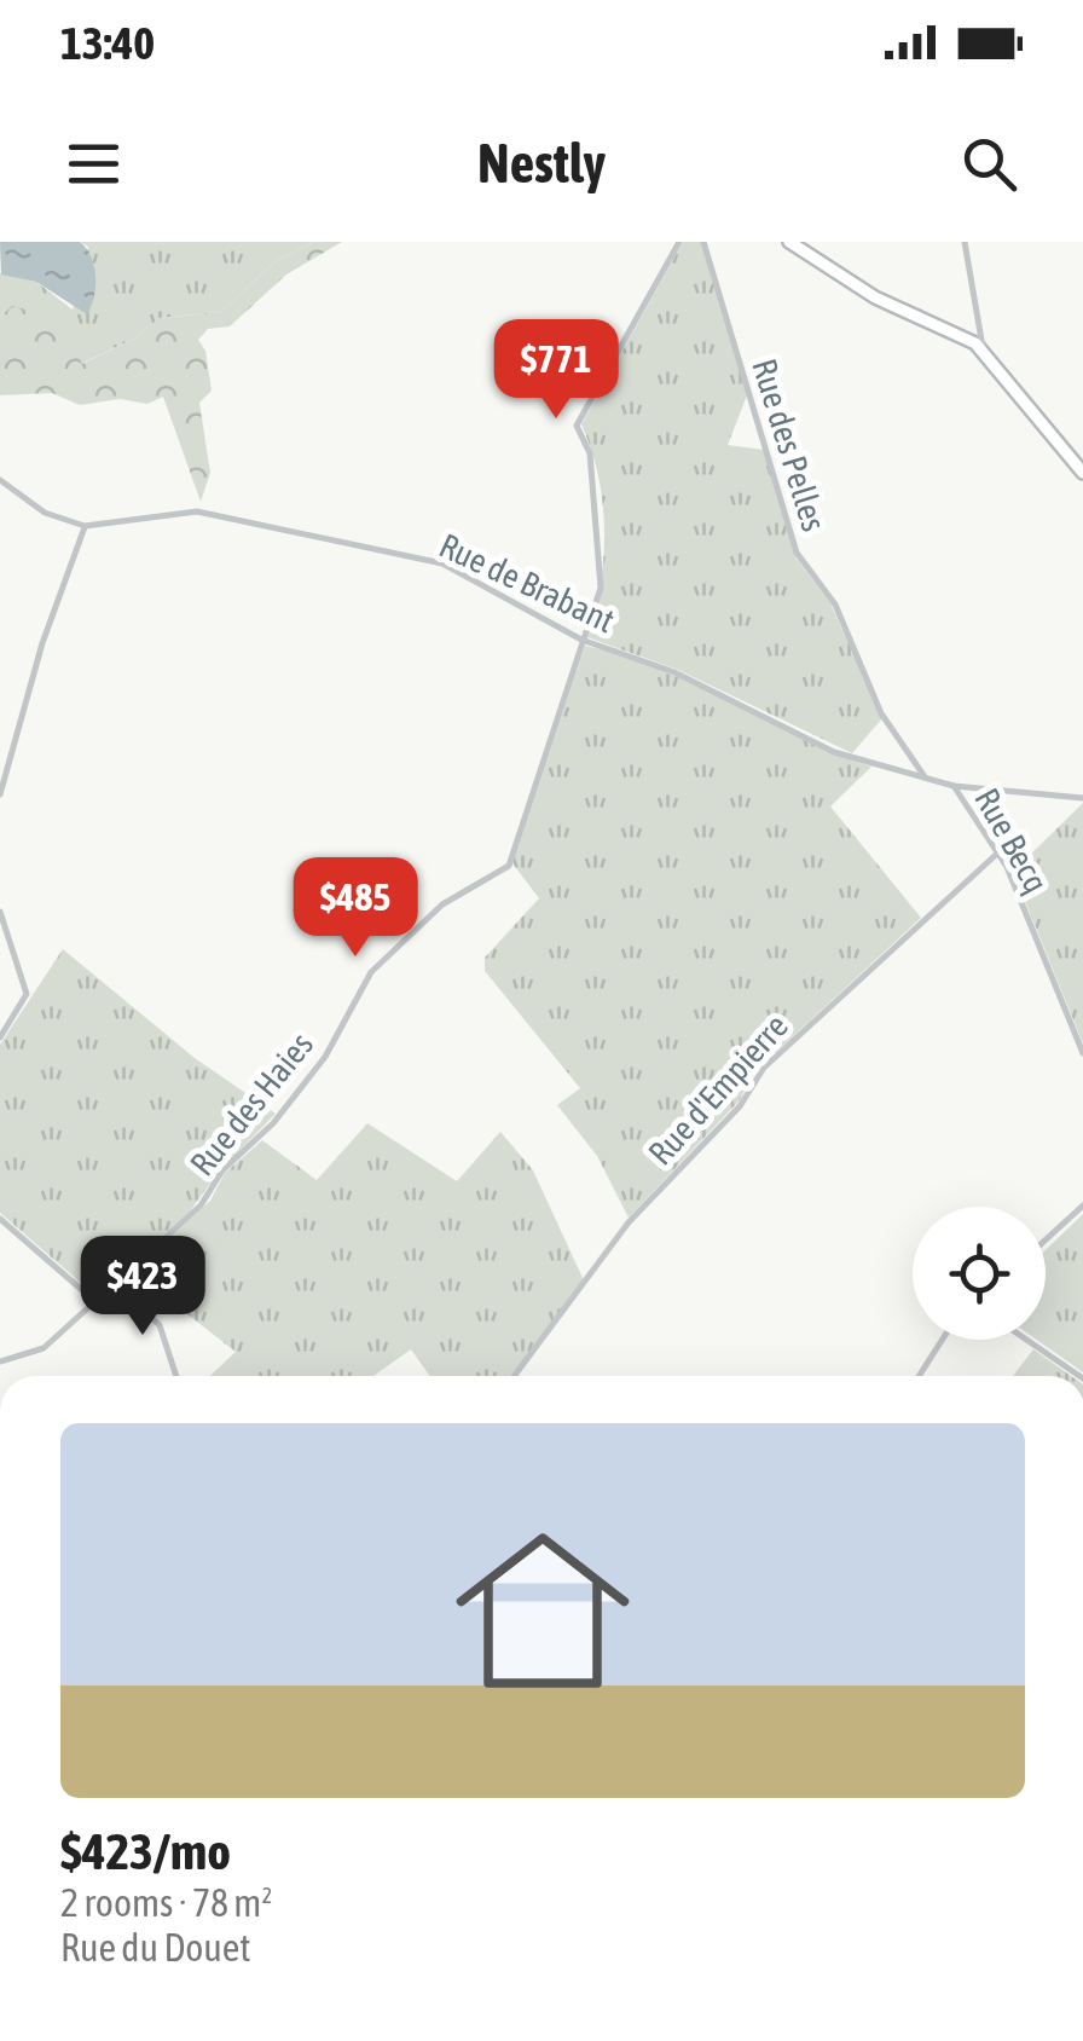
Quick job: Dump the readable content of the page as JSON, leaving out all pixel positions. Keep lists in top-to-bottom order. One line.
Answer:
{"streets":{"street":["Rue des Pelles","Rue de Brabant","Rue Becq","Rue d'Empierre","Rue des Haies"]},"crossings":[["Rue des Pelles","Rue de Brabant"],["Rue de Brabant","Rue Becq"],["Rue de Brabant","Rue des Haies"],["Rue Becq","Rue d'Empierre"]],"page":{"status":"13:40","header":"Nestly","price":["$771","$485","$423"],"list":[{"name":"$423/mo","note":"2 rooms · 78 m² · Rue du Douet"}]}}
